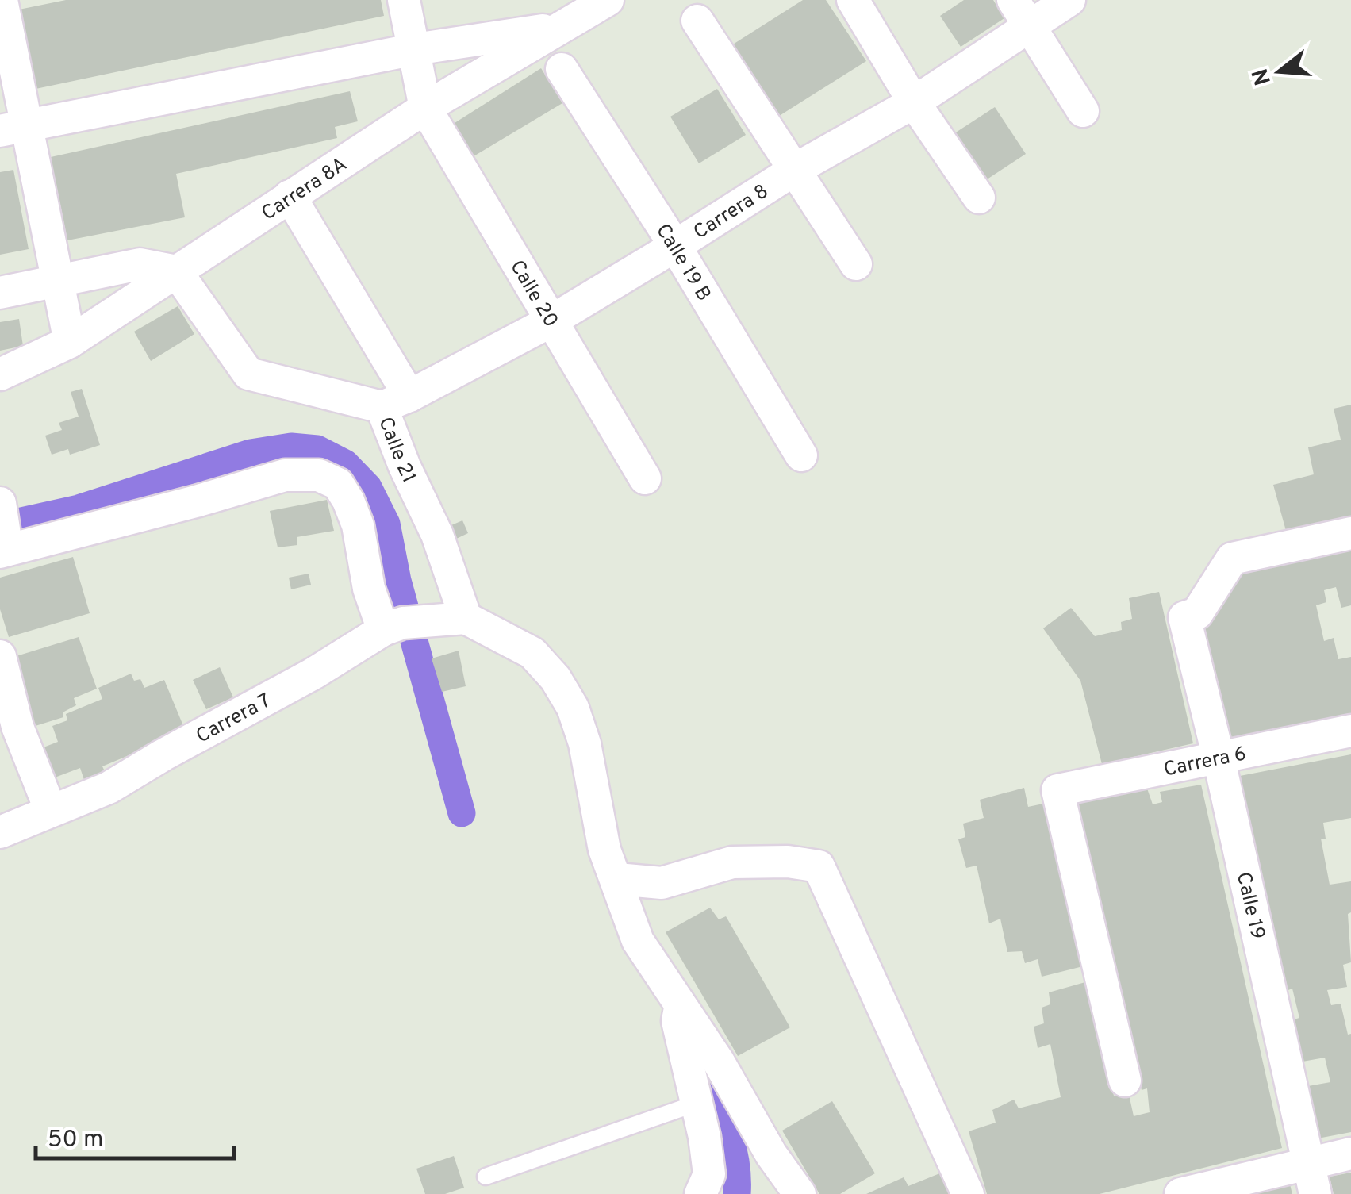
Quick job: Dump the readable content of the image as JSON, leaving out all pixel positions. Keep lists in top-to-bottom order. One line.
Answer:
{"streets":{"street":["Carrera 8A","Carrera 8","Calle 19 B","Calle 20","Calle 21","Carrera 7","Carrera 6","Calle 19"]},"crossings":[["Carrera 8A","Calle 20"],["Carrera 8A","Calle 21"],["Carrera 8","Calle 19 B"],["Carrera 8","Calle 20"],["Carrera 8","Calle 21"],["Calle 21","Carrera 7"],["Carrera 6","Calle 19"]],"scale_bar":"50 m","north":"left"}
